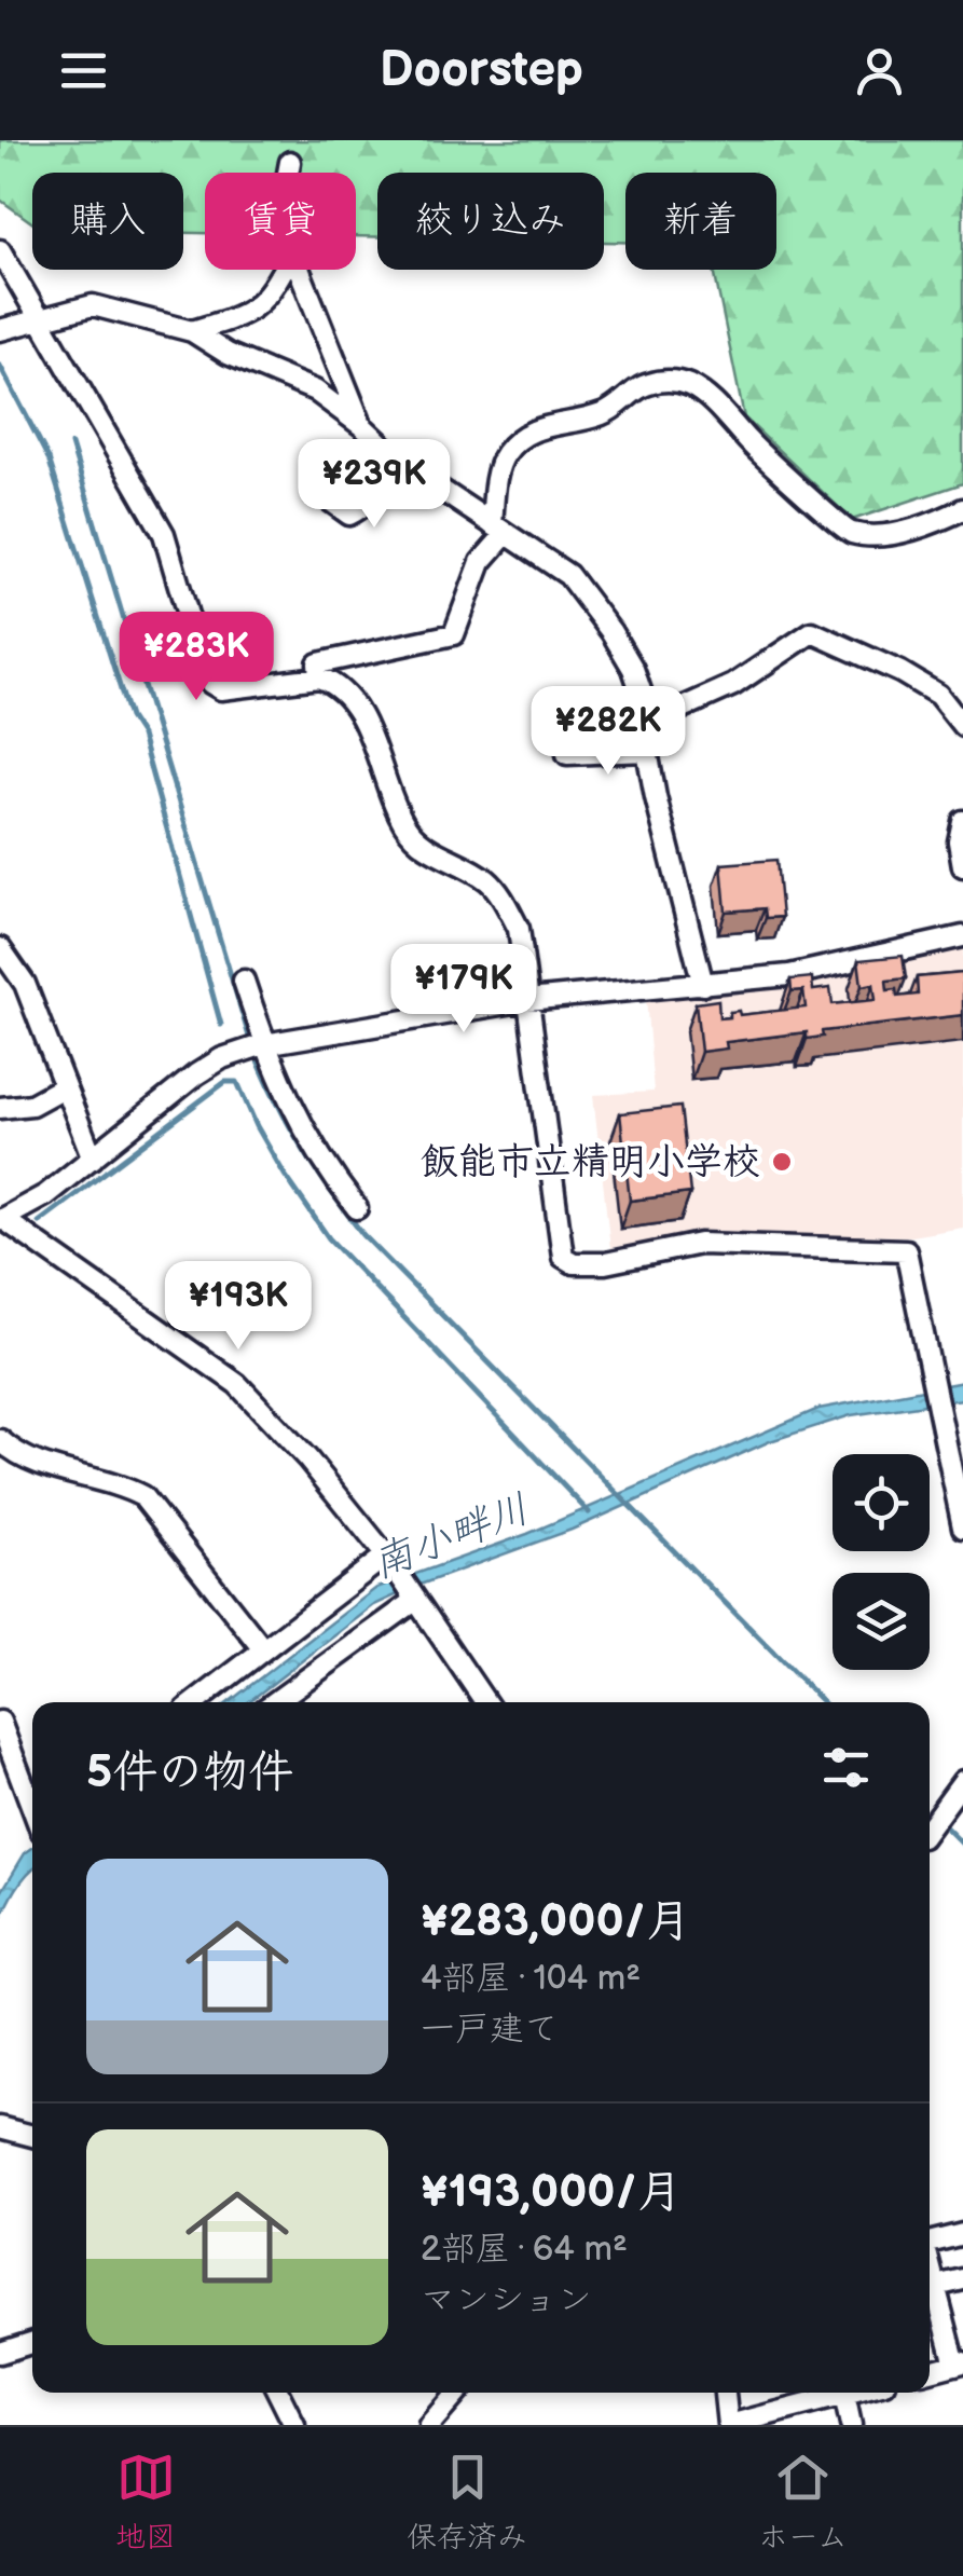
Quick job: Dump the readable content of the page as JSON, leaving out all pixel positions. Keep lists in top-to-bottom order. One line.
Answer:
{"water":["南小畔川"],"places":["飯能市立精明小学校"],"page":{"header":"Doorstep","chip":["購入","賃貸","絞り込み","新着"],"price":["¥239K","¥283K","¥282K","¥179K","¥193K"],"heading":"5件の物件","list":[{"name":"¥283,000/月","note":"4部屋 · 104 m² · 一戸建て"},{"name":"¥193,000/月","note":"2部屋 · 64 m² · マンション"}],"tabs":["地図","保存済み","ホーム"]}}
